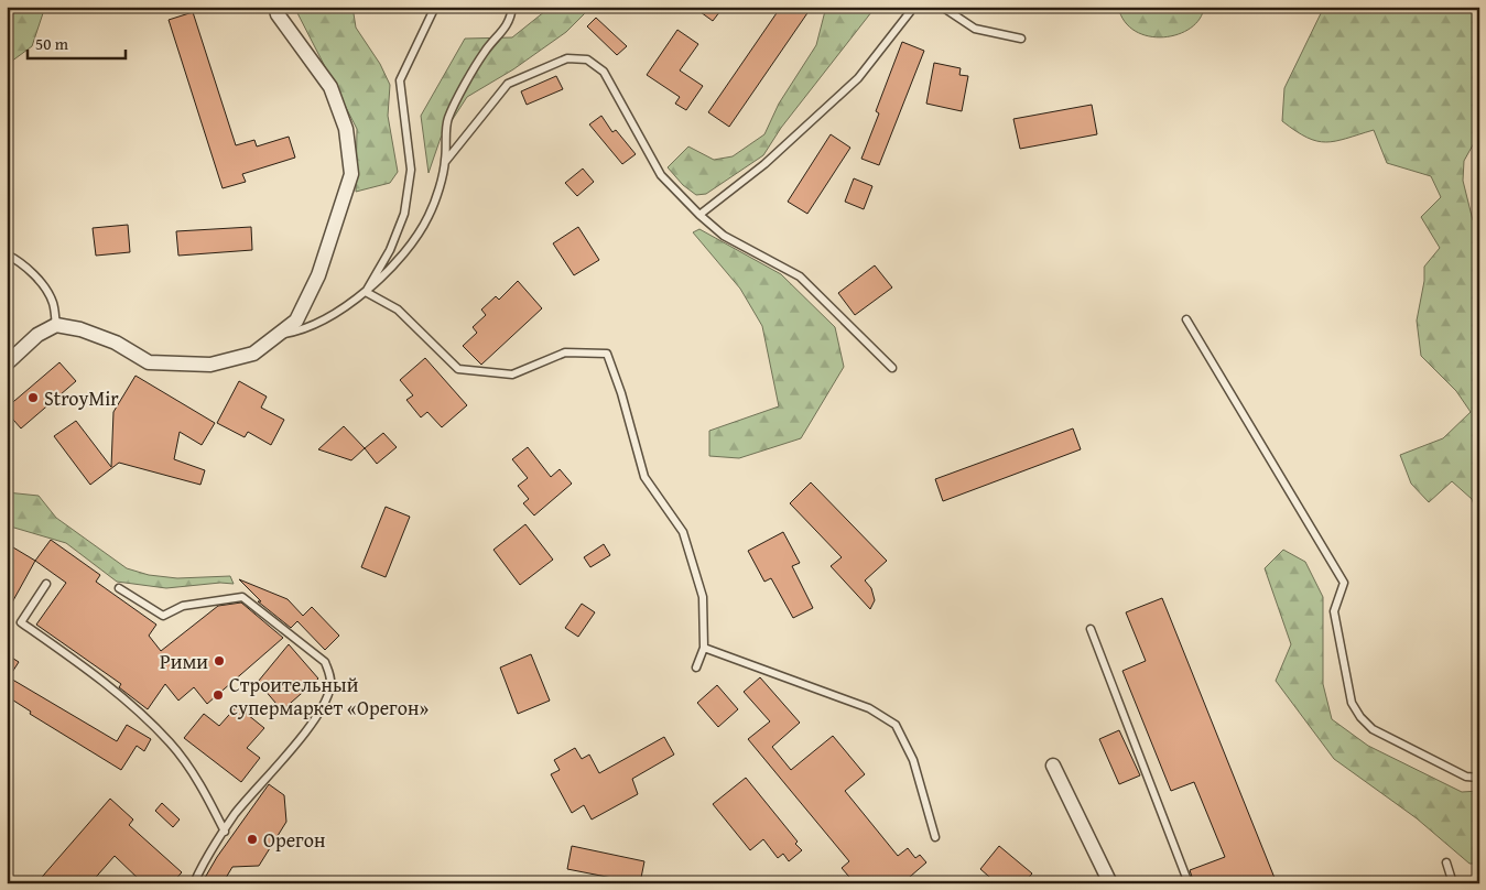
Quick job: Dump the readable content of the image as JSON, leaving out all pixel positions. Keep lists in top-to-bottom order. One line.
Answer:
{"places":["StroyMir","Рими","Строительный супермаркет «Орегон»","Орегон"],"scale_bar":"50 m"}
